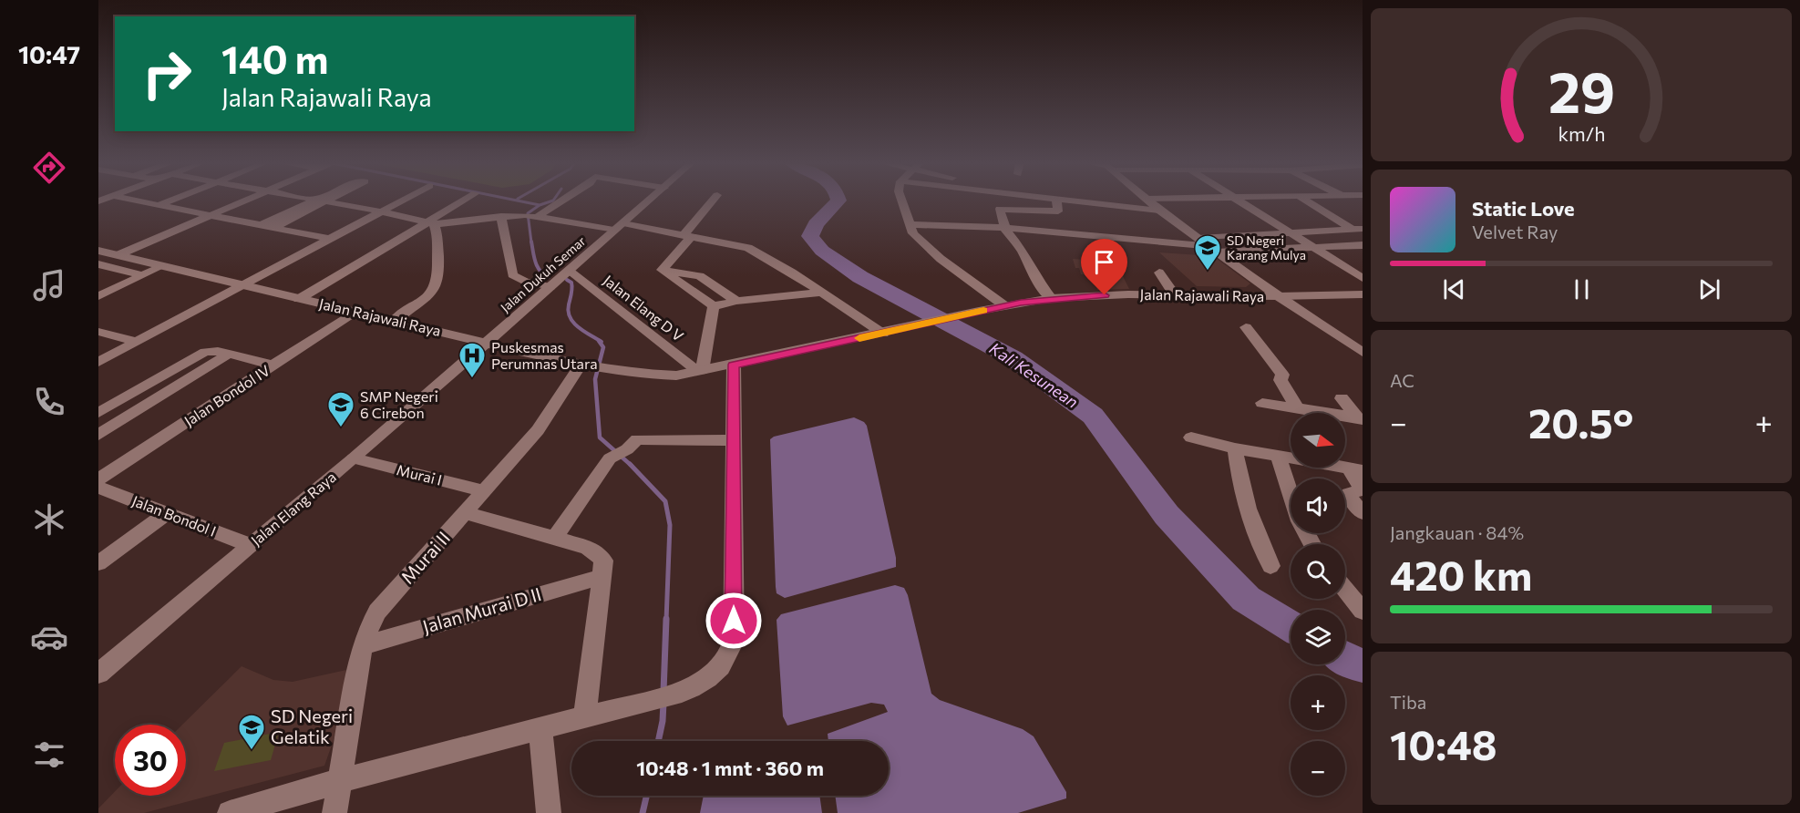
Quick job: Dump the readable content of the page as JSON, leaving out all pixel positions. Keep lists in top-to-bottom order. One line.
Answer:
{"streets":{"street":["Jalan Dukuh Semar","Jalan Rajawali Raya","Jalan Elang D V","Jalan Bondol IV","Murai I","Jalan Elang Raya","Jalan Bondol I","Murai II","Jalan Murai D II"]},"crossings":[["Jalan Dukuh Semar","Jalan Rajawali Raya"],["Jalan Dukuh Semar","Jalan Elang D V"],["Jalan Dukuh Semar","Jalan Elang Raya"],["Jalan Rajawali Raya","Jalan Elang D V"],["Jalan Rajawali Raya","Jalan Bondol IV"],["Jalan Rajawali Raya","Jalan Elang Raya"],["Jalan Rajawali Raya","Murai II"],["Jalan Bondol IV","Jalan Bondol I"],["Murai I","Jalan Elang Raya"],["Murai I","Murai II"],["Jalan Elang Raya","Jalan Bondol I"],["Murai II","Jalan Murai D II"]],"water":["Kali Kesunean"],"places":{"school or university":["SD Negeri Karang Mulya","SMP Negeri 6 Cirebon","SD Negeri Gelatik"],"hospital":["Puskesmas Perumnas Utara"]},"north":"right","page":{"tabs":"10:47","turn":["140 m","Jalan Rajawali Raya"],"song":["Static Love","Velvet Ray"],"tile":["AC",["Jangkauan · 84%","420 km"],["Tiba","10:48"]],"heat":["−","20.5°","+"],"map_buttons":["+","−"],"limit":"30","trip":"10:48 · 1 mnt · 360 m","gauge":["29","km/h"]}}
